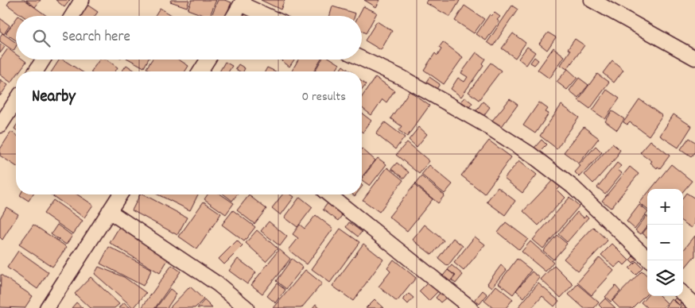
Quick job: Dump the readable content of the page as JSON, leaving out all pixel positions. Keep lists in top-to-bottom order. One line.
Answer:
{"page":{"search":"Search here","heading":["Nearby","0 results"],"map_buttons":["+","−"]}}
